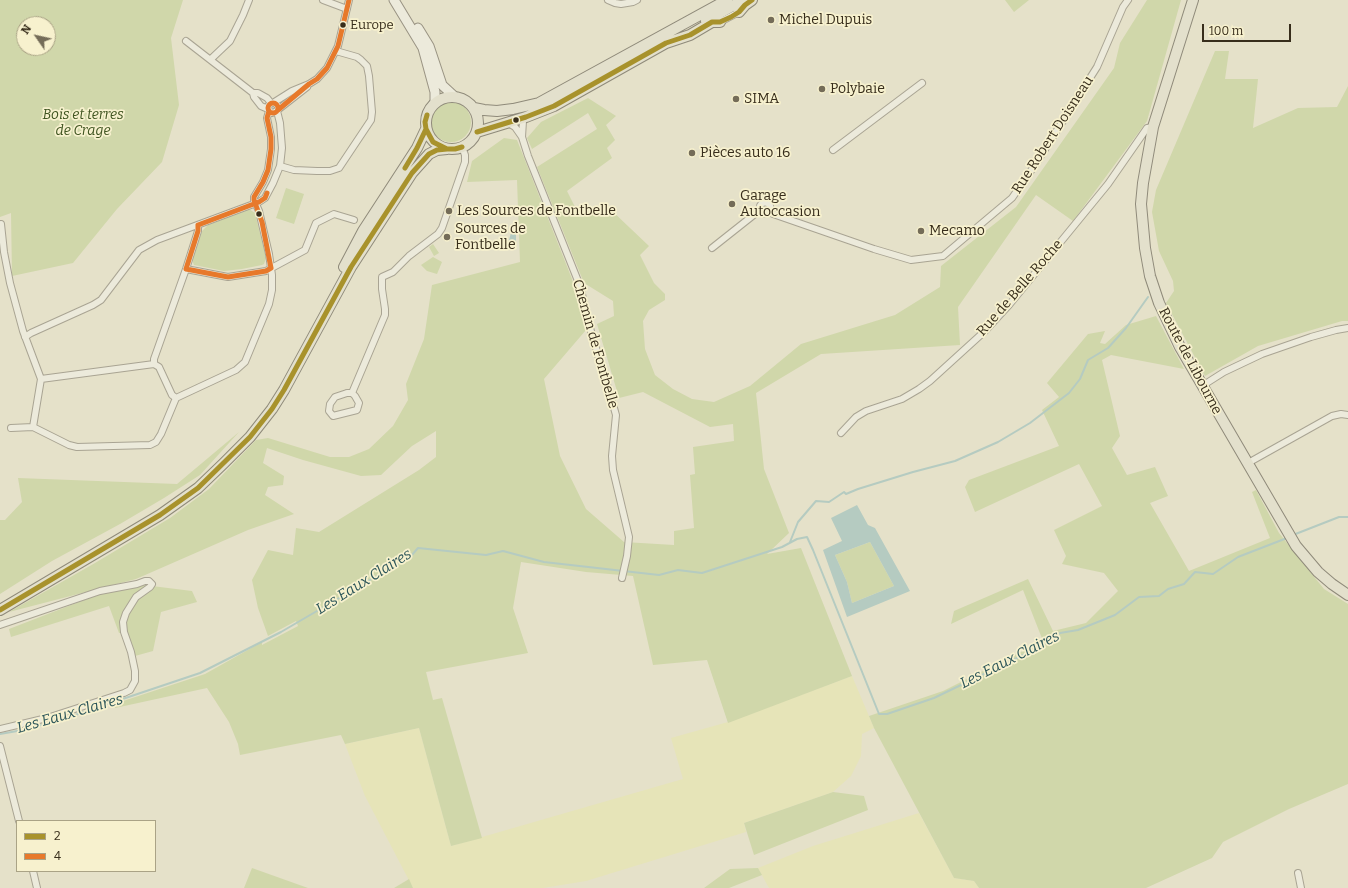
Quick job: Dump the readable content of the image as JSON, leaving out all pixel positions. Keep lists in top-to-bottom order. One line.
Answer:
{"streets":{"main road":["Route de Libourne"],"street":["Rue Robert Doisneau","Rue de Belle Roche","Chemin de Fontbelle"]},"crossings":[["Rue de Belle Roche","Route de Libourne"]],"water":["Les Eaux Claires"],"parks":["Bois et terres de Crage"],"places":["Michel Dupuis","Europe","Polybaie","SIMA","Pièces auto 16","Garage Autoccasion","Les Sources de Fontbelle","Mecamo","Sources de Fontbelle"],"lines":["transit line 2","transit line 4"],"legend":["2","4"],"scale_bar":"100 m","north":"top left"}
